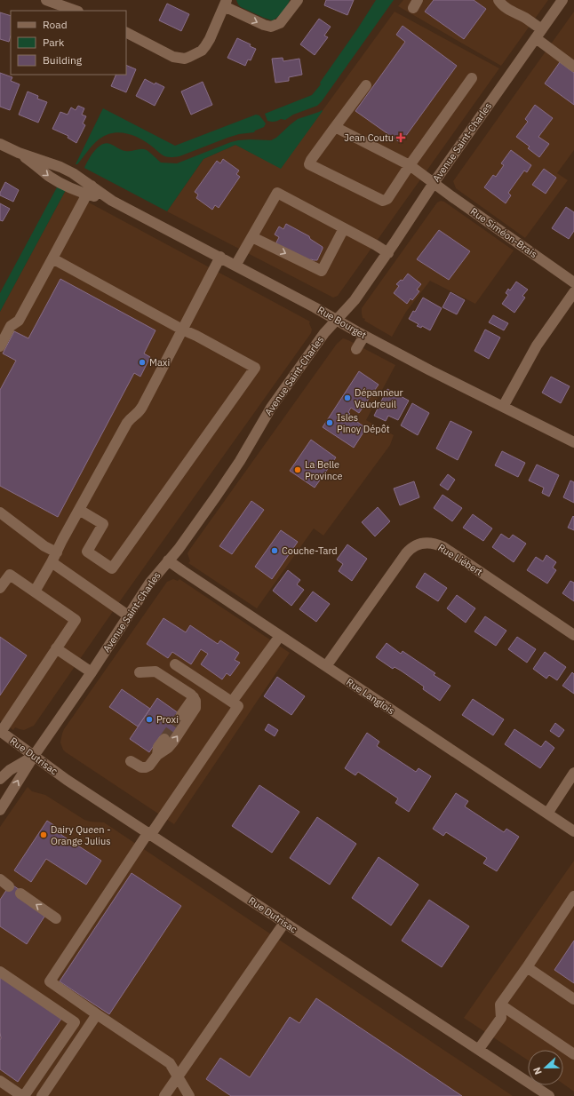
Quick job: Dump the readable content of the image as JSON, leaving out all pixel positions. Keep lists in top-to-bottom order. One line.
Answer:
{"streets":{"street":["Avenue Saint-Charles","Rue Siméon-Brais","Rue Bourget","Rue Liébert","Rue Langlois","Rue Dutrisac"]},"crossings":[["Avenue Saint-Charles","Rue Siméon-Brais"],["Avenue Saint-Charles","Rue Bourget"],["Avenue Saint-Charles","Rue Langlois"],["Avenue Saint-Charles","Rue Dutrisac"],["Rue Liébert","Rue Langlois"]],"places":{"health":["Jean Coutu"],"other":["Maxi","Dépanneur Vaudreuil","Isles Pinoy Dépôt","La Belle Province","Couche-Tard","Proxi","Dairy Queen - Orange Julius"]},"legend":["Road","Park","Building"],"north":"left"}
